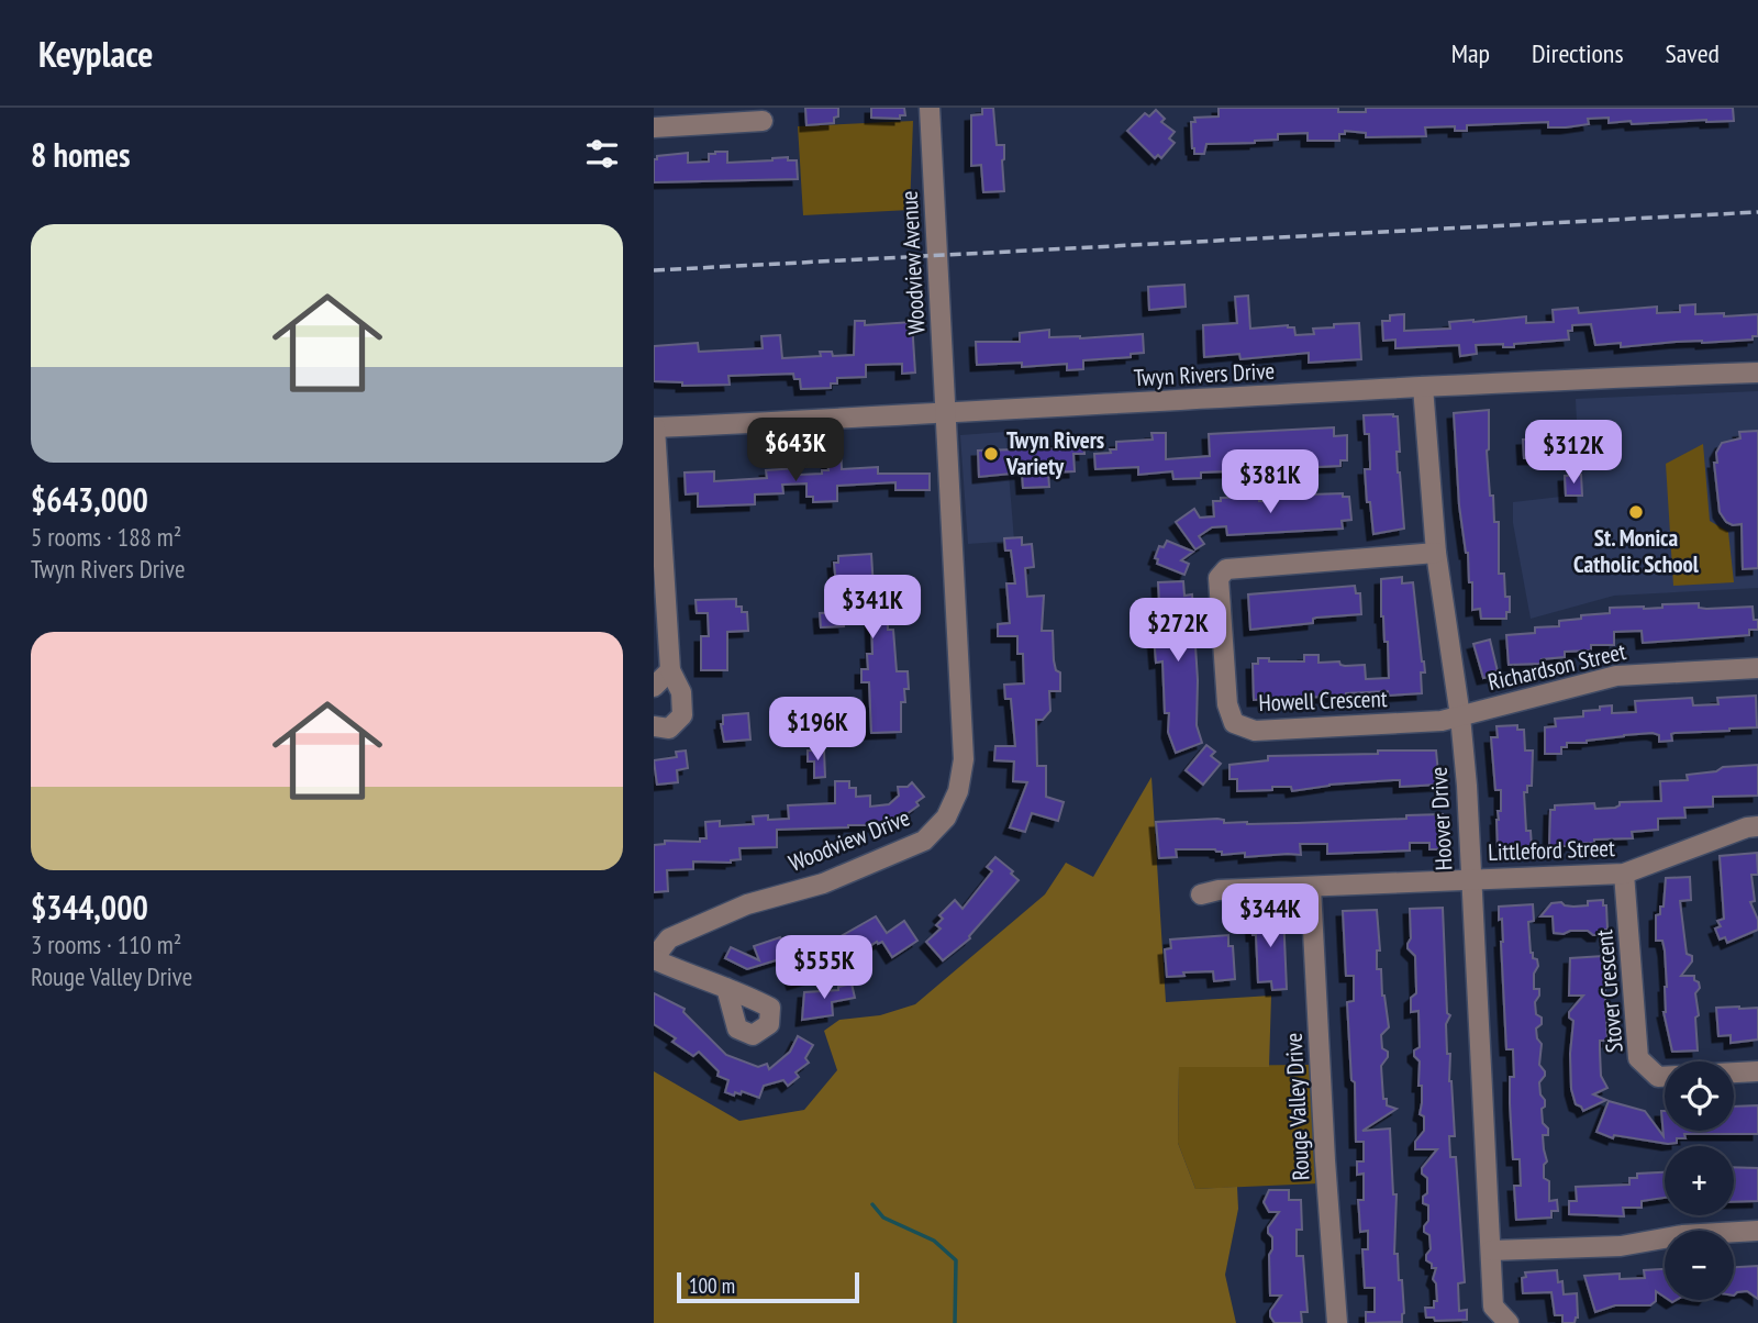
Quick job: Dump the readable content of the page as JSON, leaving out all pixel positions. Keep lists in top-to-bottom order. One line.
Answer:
{"streets":{"street":["Woodview Avenue","Twyn Rivers Drive","Richardson Street","Howell Crescent","Hoover Drive","Woodview Drive","Littleford Street","Stover Crescent","Rouge Valley Drive"]},"crossings":[["Woodview Avenue","Twyn Rivers Drive"],["Woodview Avenue","Woodview Drive"],["Twyn Rivers Drive","Hoover Drive"],["Twyn Rivers Drive","Woodview Drive"],["Richardson Street","Howell Crescent"],["Richardson Street","Hoover Drive"],["Howell Crescent","Hoover Drive"],["Hoover Drive","Littleford Street"],["Littleford Street","Stover Crescent"],["Littleford Street","Rouge Valley Drive"]],"places":["Twyn Rivers Variety","St. Monica Catholic School"],"scale_bar":"100 m","page":{"header":"Keyplace","nav":["Map","Directions","Saved"],"heading":"8 homes","list":[{"name":"$643,000","note":"5 rooms · 188 m² · Twyn Rivers Drive"},{"name":"$344,000","note":"3 rooms · 110 m² · Rouge Valley Drive"}],"price":["$643K","$312K","$381K","$341K","$272K","$196K","$344K","$555K"],"map_buttons":["+","−"],"scale":"100 m"}}
